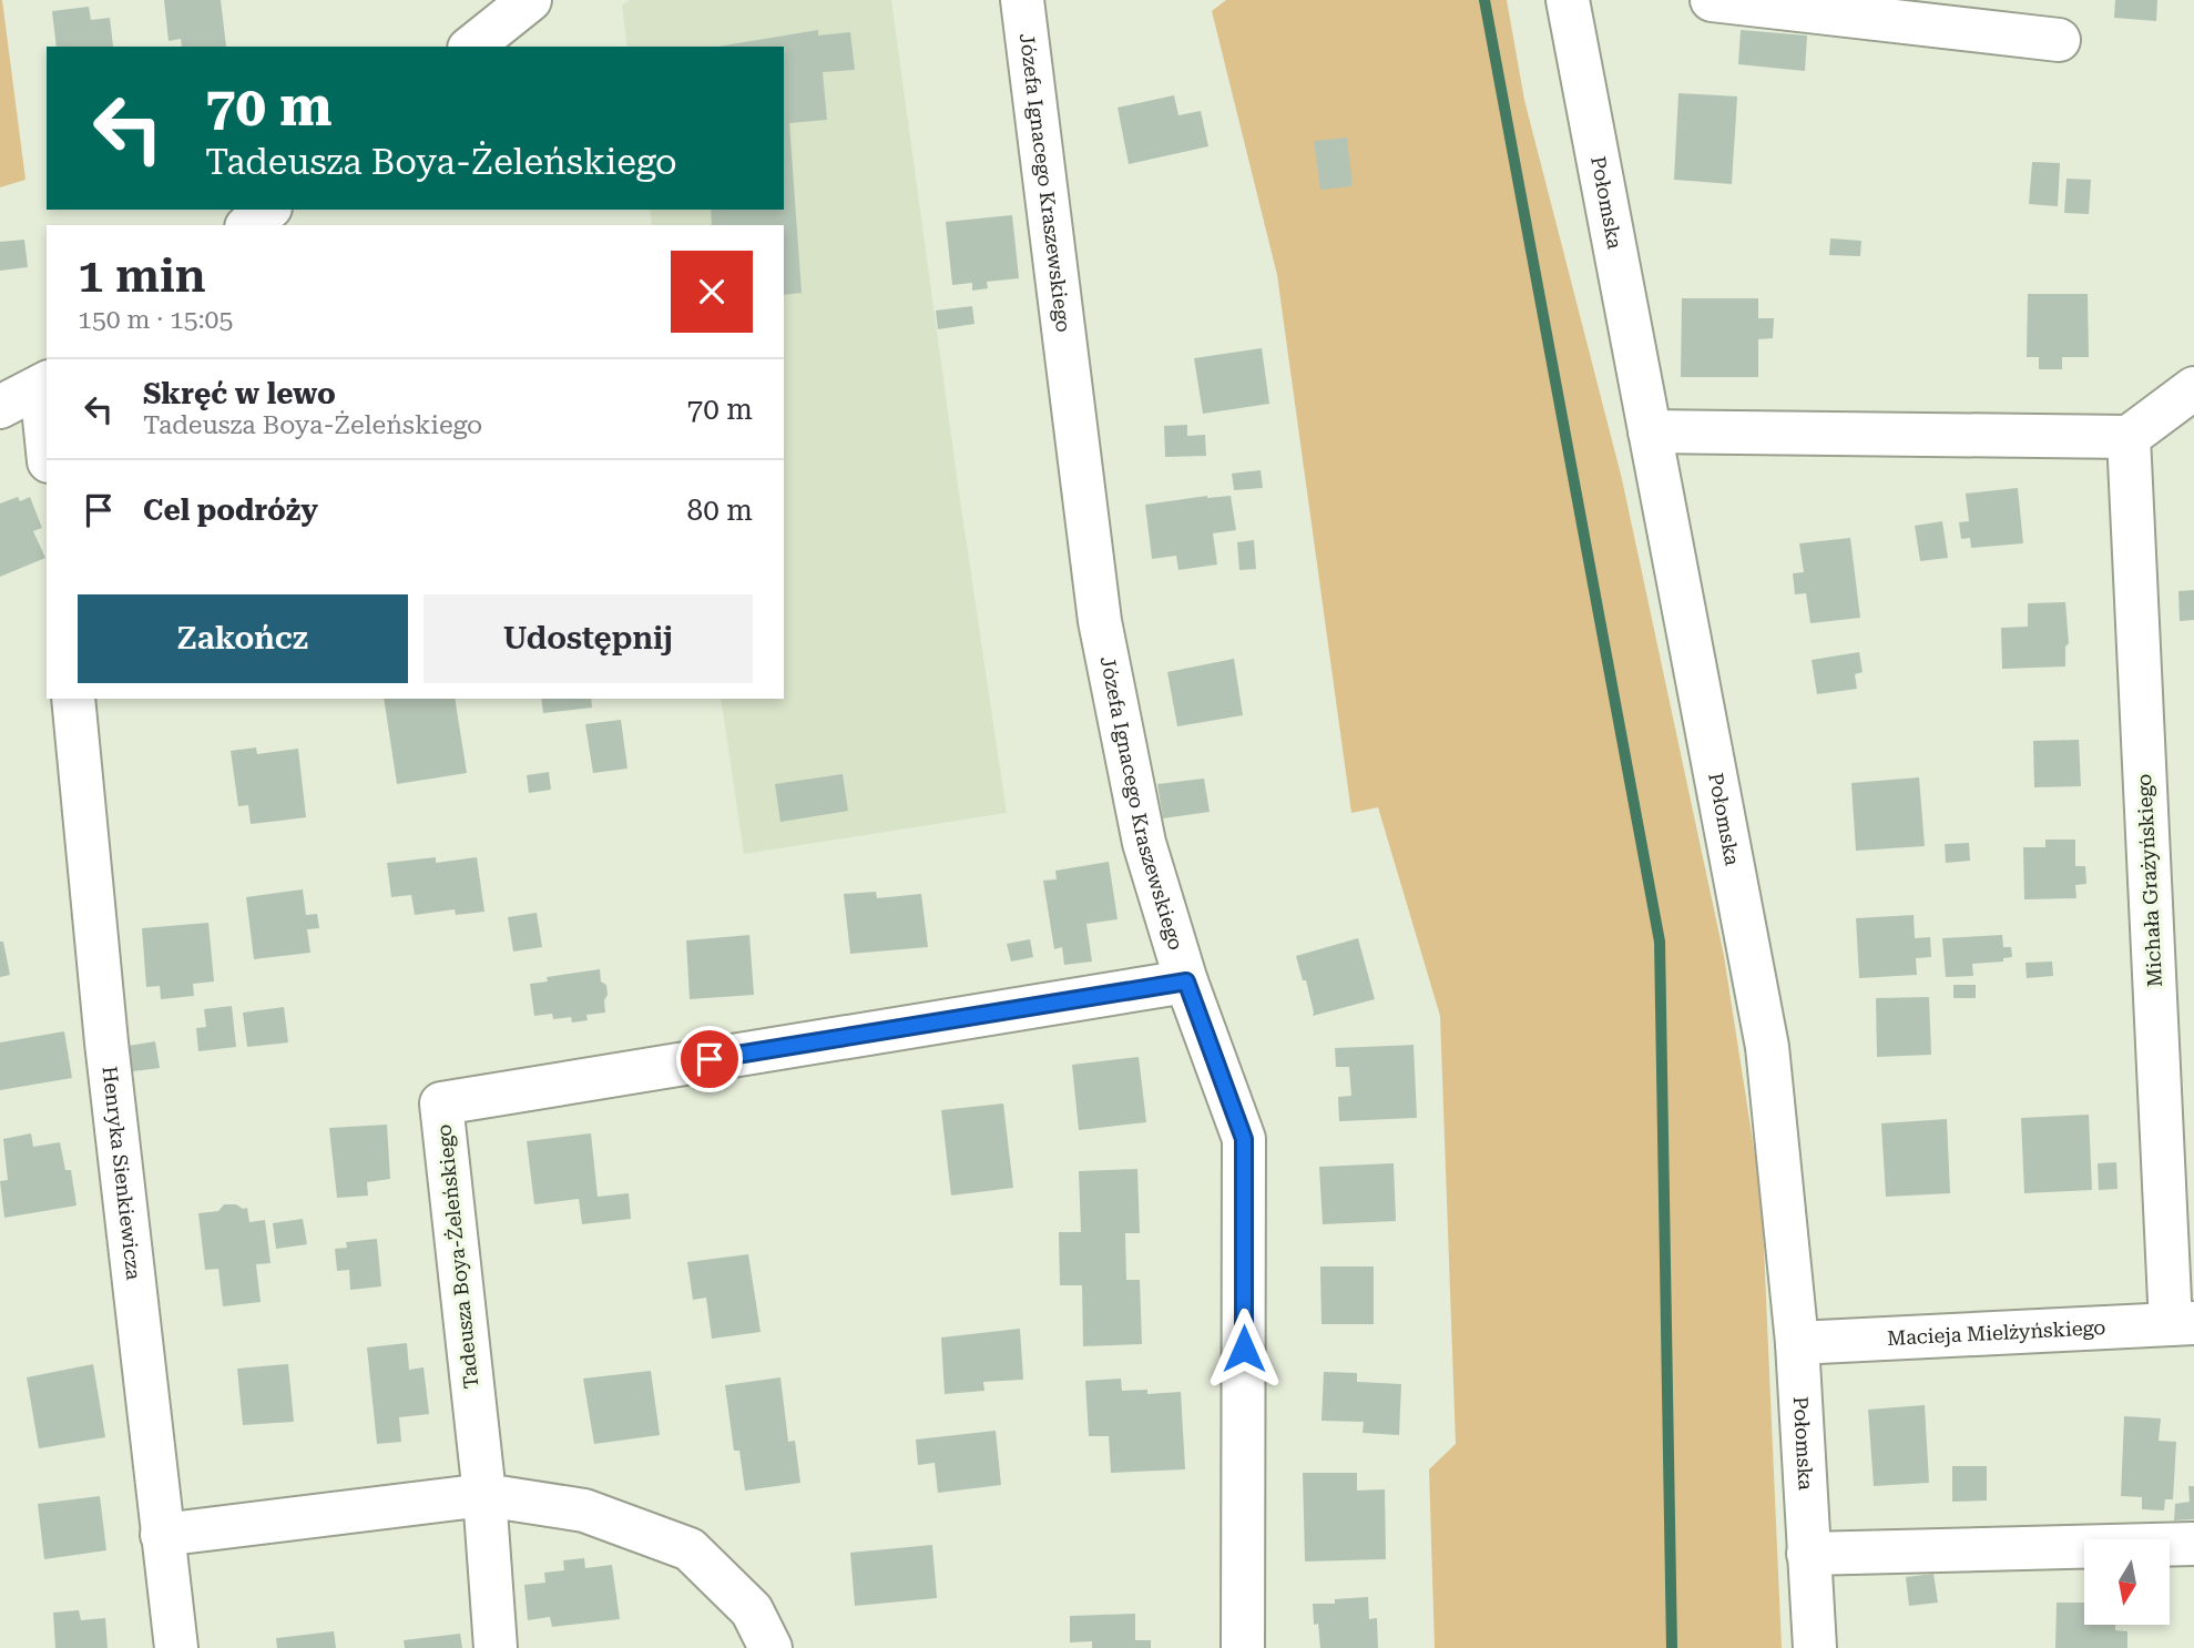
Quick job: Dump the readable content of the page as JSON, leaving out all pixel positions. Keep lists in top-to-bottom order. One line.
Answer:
{"streets":{"street":["Józefa Ignacego Kraszewskiego","Połomska","Michała Grażyńskiego","Henryka Sienkiewicza","Tadeusza Boya-Żeleńskiego","Macieja Mielżyńskiego"]},"crossings":[["Józefa Ignacego Kraszewskiego","Tadeusza Boya-Żeleńskiego"],["Połomska","Macieja Mielżyńskiego"],["Michała Grażyńskiego","Macieja Mielżyńskiego"]],"north":"bottom","page":{"turn":["70 m","Tadeusza Boya-Żeleńskiego"],"heading":["1 min","150 m · 15:05"],"list":[{"name":"Skręć w lewo","note":"Tadeusza Boya-Żeleńskiego","value":"70 m"},{"name":"Cel podróży","value":"80 m"}],"buttons":["Zakończ","Udostępnij"]}}
